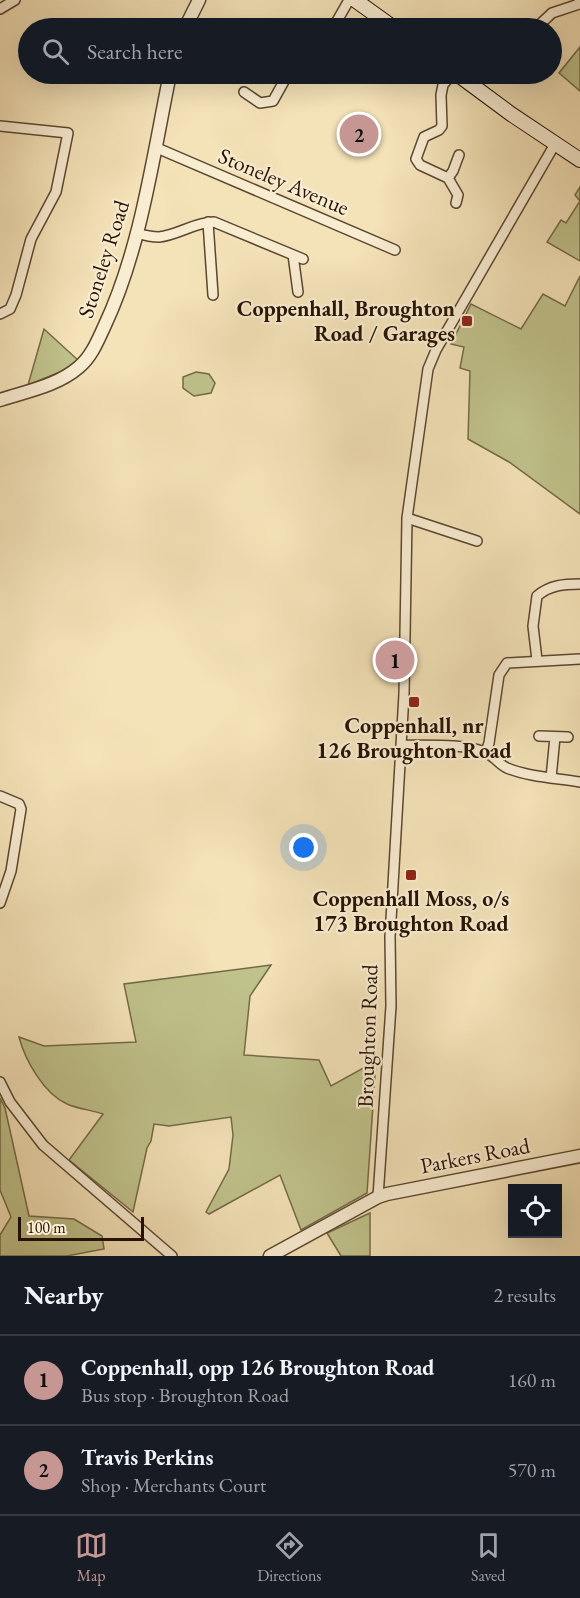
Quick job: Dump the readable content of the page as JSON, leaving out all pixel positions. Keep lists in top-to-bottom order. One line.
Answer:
{"streets":{"street":["Stoneley Avenue","Stoneley Road","Broughton Road","Parkers Road"]},"crossings":[["Stoneley Avenue","Stoneley Road"],["Broughton Road","Parkers Road"]],"places":{"transit":["Coppenhall, Broughton Road / Garages","Coppenhall, nr 126 Broughton Road","Coppenhall Moss, o/s 173 Broughton Road"]},"scale_bar":"100 m","page":{"search":"Search here","pins":["2","1"],"scale":"100 m","heading":["Nearby","2 results"],"list":[{"mark":"1","name":"Coppenhall, opp 126 Broughton Road","note":"Bus stop · Broughton Road","value":"160 m"},{"mark":"2","name":"Travis Perkins","note":"Shop · Merchants Court","value":"570 m"}],"nav":["Map","Directions","Saved"]}}
